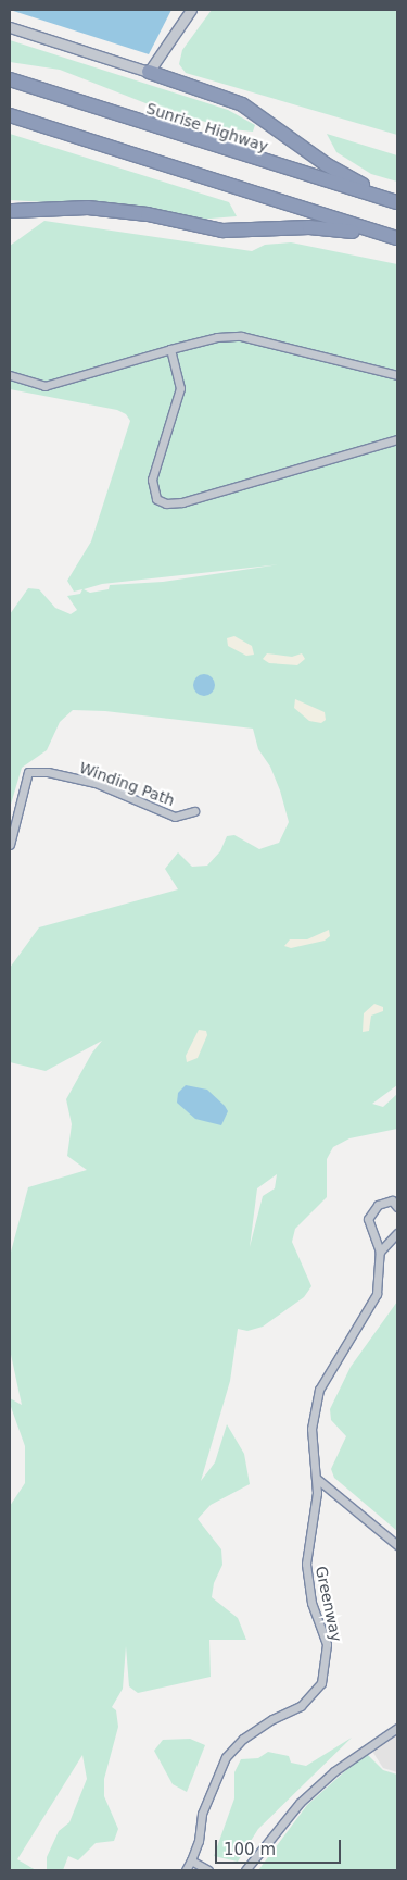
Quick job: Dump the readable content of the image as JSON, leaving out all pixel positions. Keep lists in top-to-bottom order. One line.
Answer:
{"streets":{"highway":["Sunrise Highway"],"street":["Winding Path","Greenway"]},"scale_bar":"100 m"}
